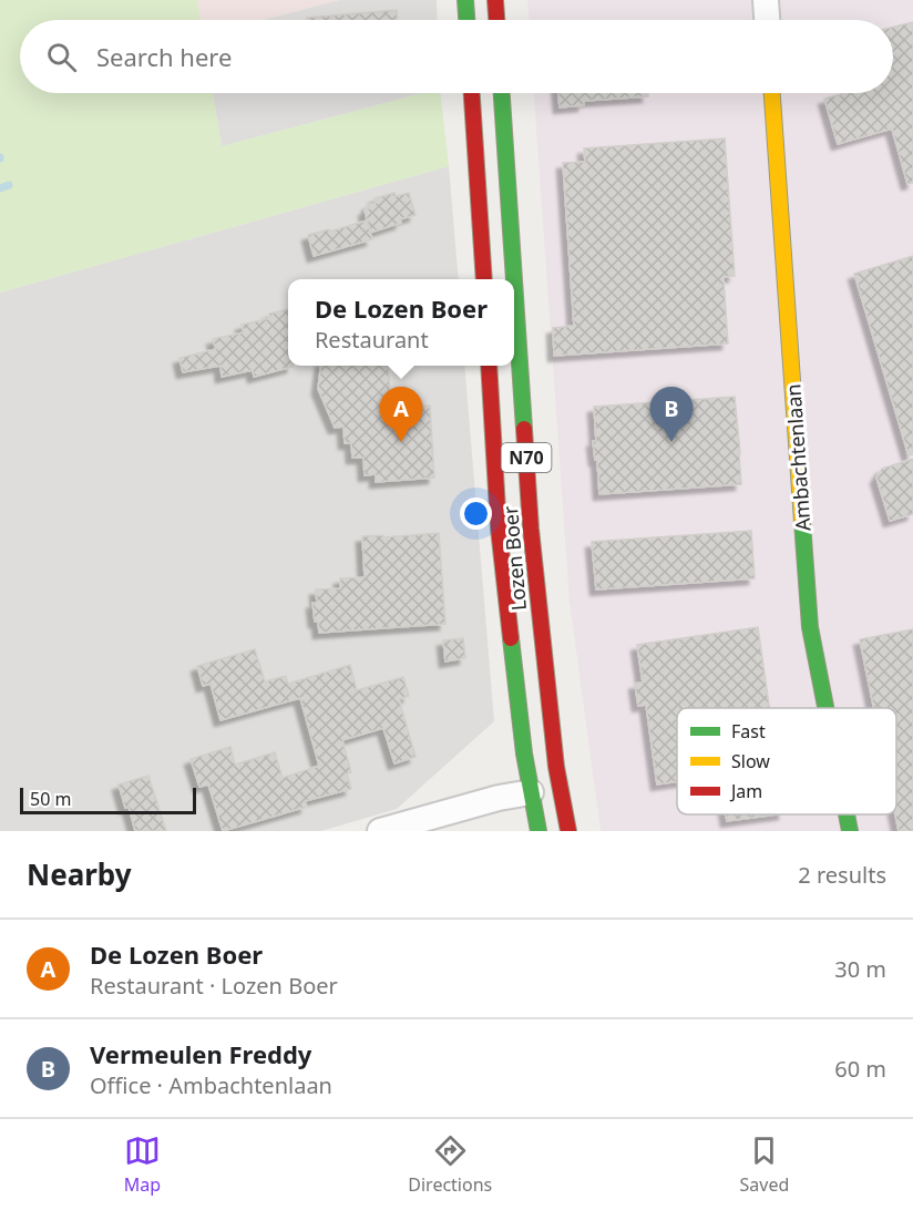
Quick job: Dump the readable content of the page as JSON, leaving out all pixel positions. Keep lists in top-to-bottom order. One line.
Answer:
{"streets":{"main road":["N70","Ambachtenlaan","Lozen Boer"]},"crossings":[["N70","Lozen Boer"]],"legend":["Fast","Slow","Jam"],"scale_bar":"50 m","page":{"search":"Search here","popup":["De Lozen Boer","Restaurant"],"pins":["A","B"],"scale":"50 m","heading":["Nearby","2 results"],"list":[{"mark":"A","name":"De Lozen Boer","note":"Restaurant · Lozen Boer","value":"30 m"},{"mark":"B","name":"Vermeulen Freddy","note":"Office · Ambachtenlaan","value":"60 m"}],"nav":["Map","Directions","Saved"]}}
